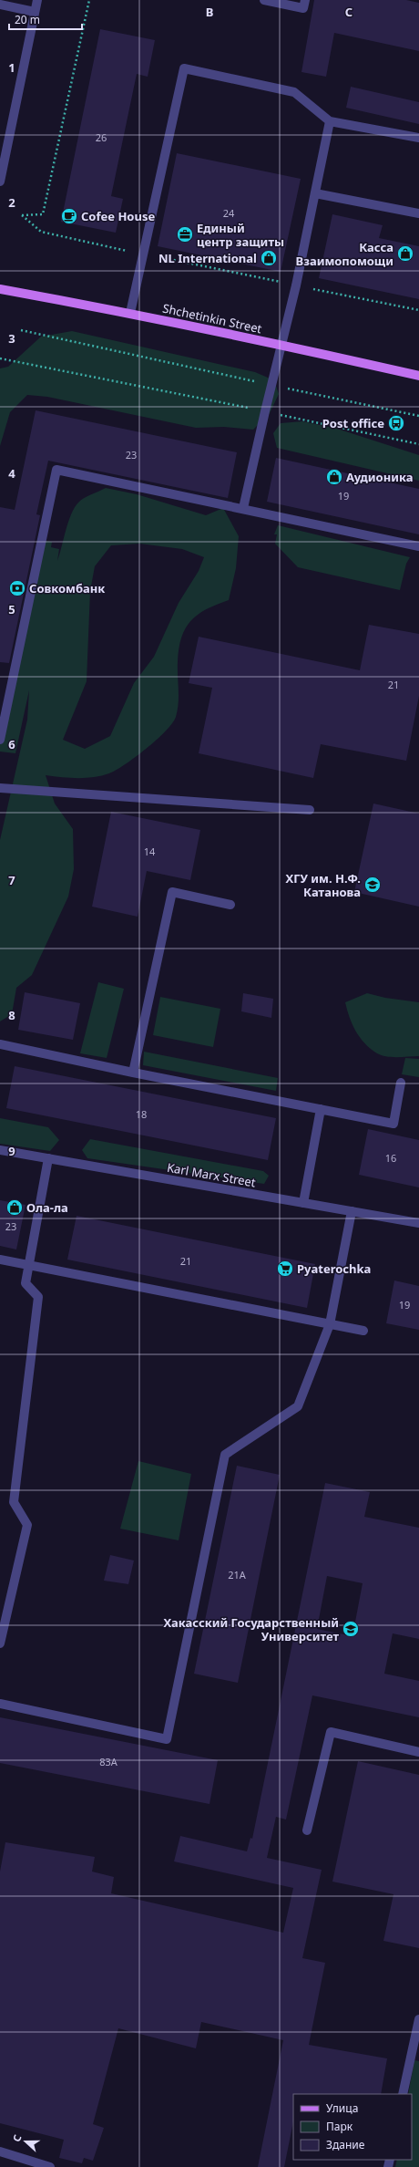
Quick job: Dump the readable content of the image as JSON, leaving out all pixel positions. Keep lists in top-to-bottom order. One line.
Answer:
{"streets":{"main road":["Shchetinkin Street"],"street":["Karl Marx Street"]},"places":{"cafe":["Cofee House"],"office":["Единый центр защиты"],"shop":["Касса Взаимопомощи","NL International","Аудионика","Ола-ла"],"bus stop":["Post office"],"bank":["Совкомбанк"],"school or university":["ХГУ им. Н.Ф. Катанова","Хакасский Государственный Университет"],"supermarket":["Pyaterochka"]},"house_numbers":["26","24","23","19","21","14","18","16","23","21","19","21А","83А"],"legend":["Улица","Парк","Здание"],"scale_bar":"20 m","north":"left","grid":{"columns":["B","C"],"rows":["1","2","3","4","5","6","7","8","9"]}}
